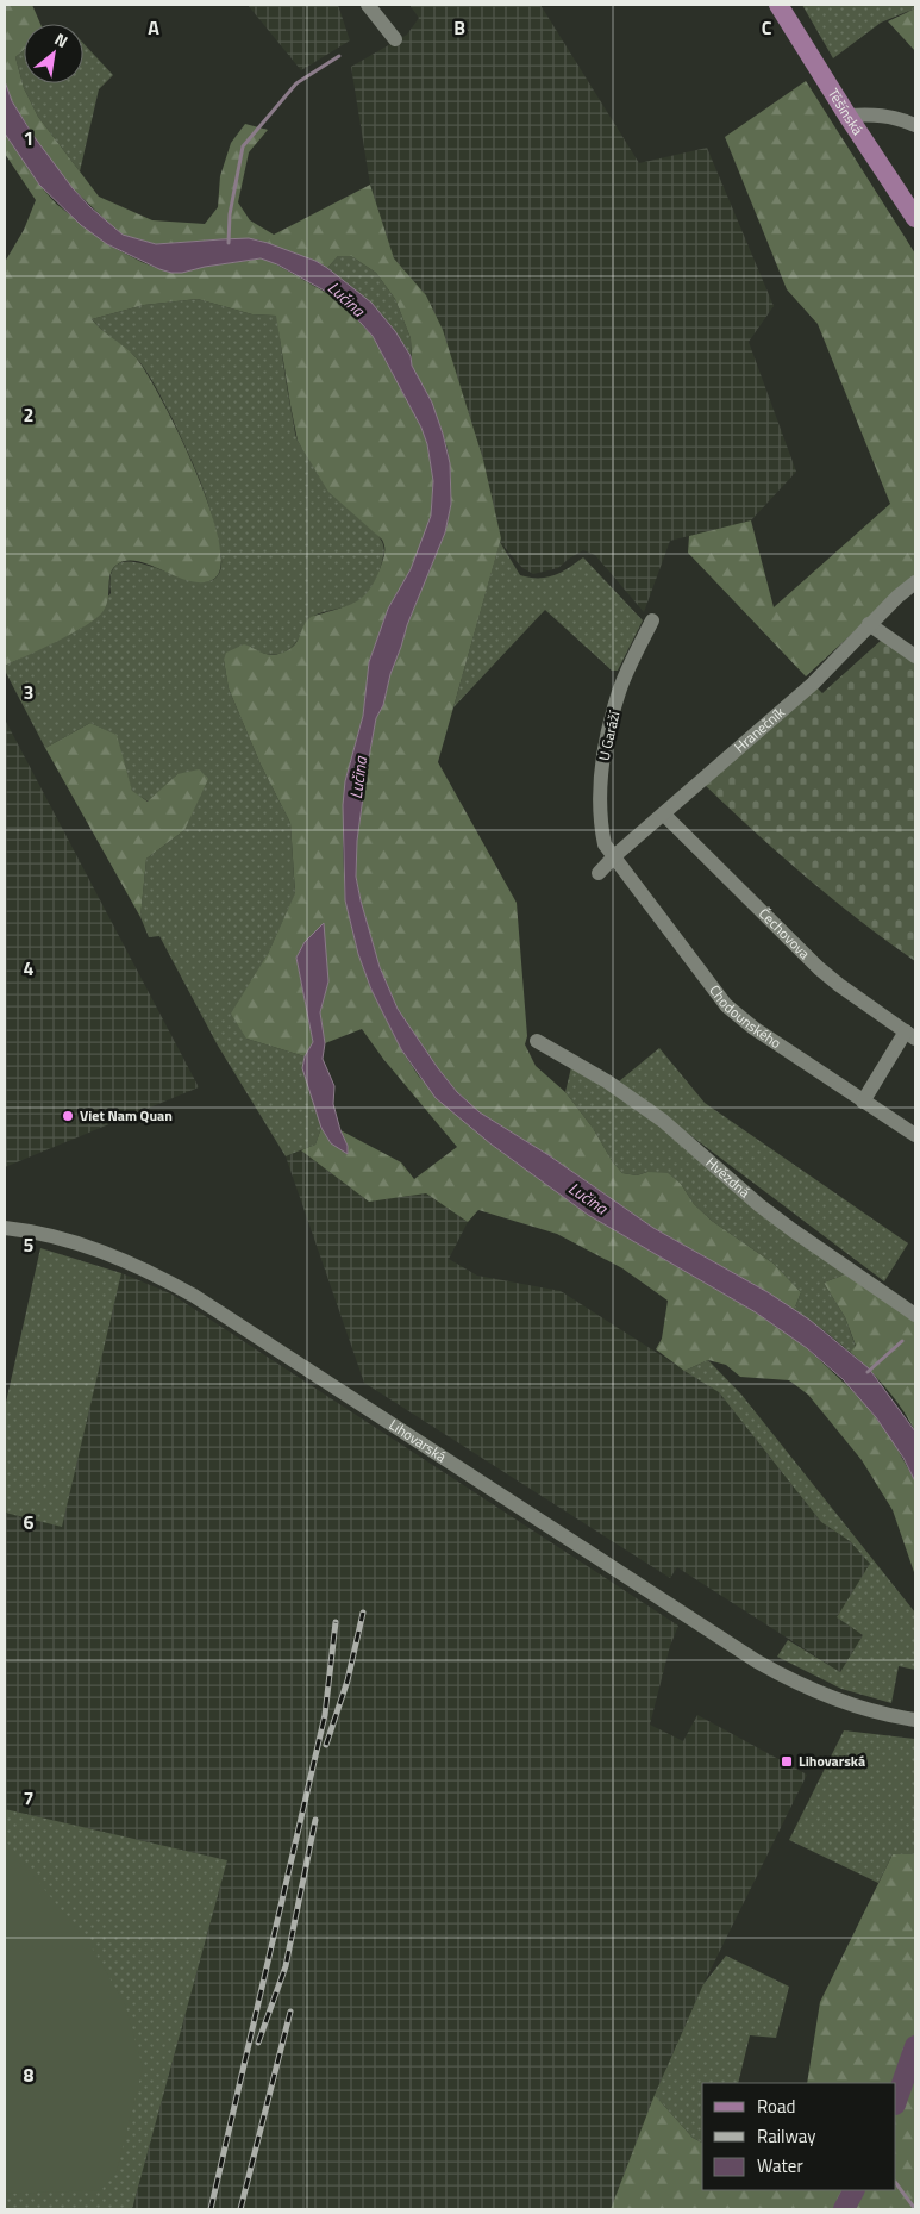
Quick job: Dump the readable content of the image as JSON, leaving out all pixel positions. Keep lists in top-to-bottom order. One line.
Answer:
{"streets":{"main road":["Těšínská"],"street":["Hranečník","U Garáží","Čechovova","Chodounského","Hvězdná","Lihovarská"]},"crossings":[["Hranečník","U Garáží"],["Hranečník","Čechovova"],["Hranečník","Chodounského"],["U Garáží","Chodounského"]],"water":["Lučina"],"places":{"other":["Viet Nam Quan"],"transit":["Lihovarská"]},"legend":["Road","Railway","Water"],"north":"top right","grid":{"columns":["A","B","C"],"rows":["1","2","3","4","5","6","7","8"]}}
